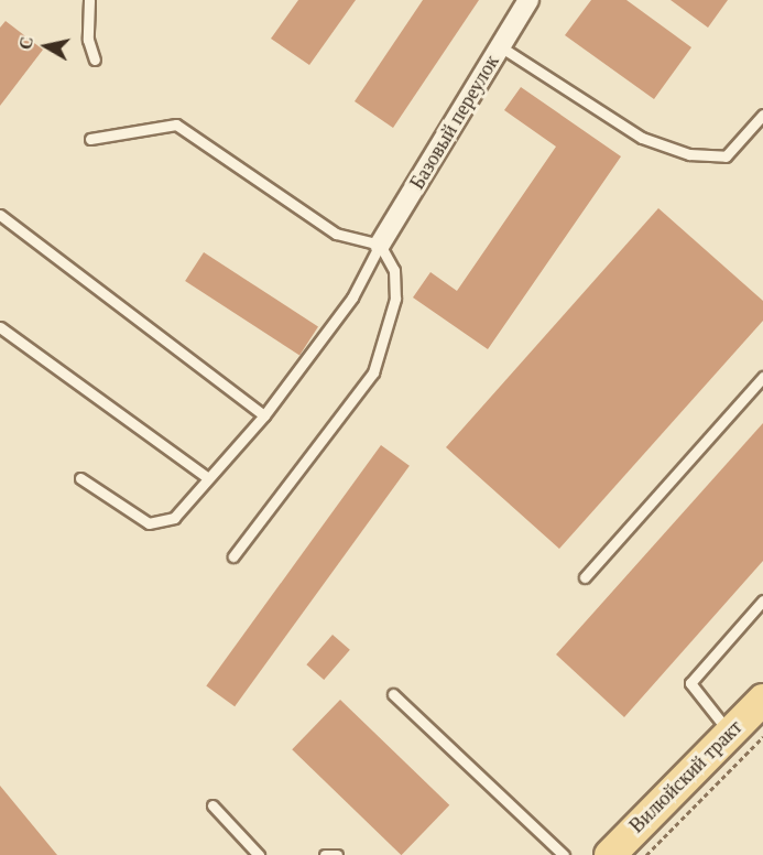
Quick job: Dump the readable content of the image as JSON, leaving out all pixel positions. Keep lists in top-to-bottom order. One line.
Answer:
{"streets":{"main road":["Вилюйский тракт"],"street":["Базовый переулок"]},"north":"left"}
